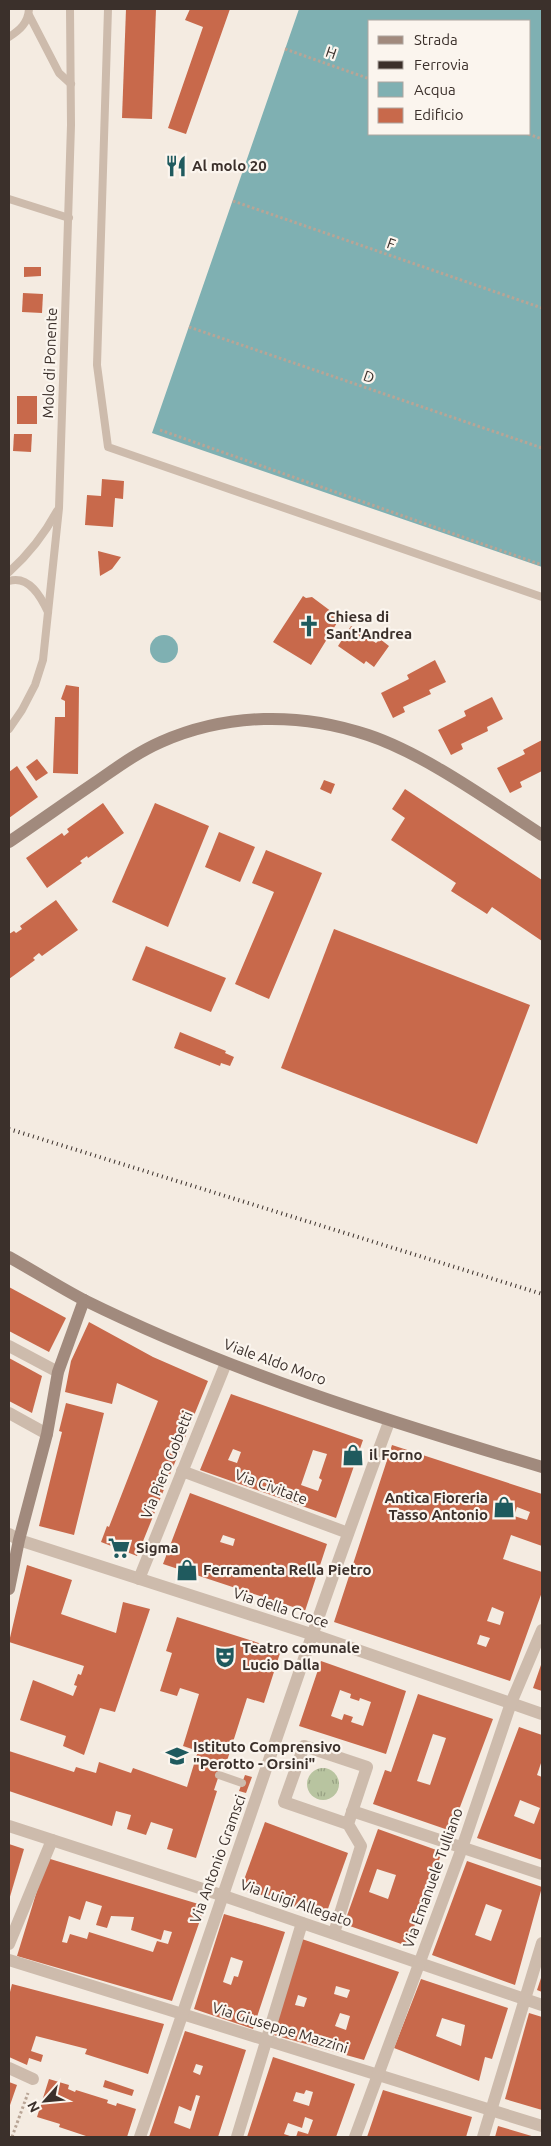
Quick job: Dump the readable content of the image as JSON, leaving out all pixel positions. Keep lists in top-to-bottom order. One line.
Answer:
{"streets":{"street":["Viale Aldo Moro","Via Piero Gobetti","Via Civitate","Via della Croce","Via Antonio Gramsci","Via Emanuele Tulliano","Via Luigi Allegato","Via Giuseppe Mazzini"],"lane":["Molo di Ponente"],"path":["H","F","D"]},"crossings":[["Viale Aldo Moro","Via Piero Gobetti"],["Viale Aldo Moro","Via Antonio Gramsci"],["Via Piero Gobetti","Via Civitate"],["Via Piero Gobetti","Via della Croce"],["Via Civitate","Via Antonio Gramsci"],["Via della Croce","Via Antonio Gramsci"],["Via della Croce","Via Emanuele Tulliano"],["Via Antonio Gramsci","Via Luigi Allegato"],["Via Antonio Gramsci","Via Giuseppe Mazzini"],["Via Emanuele Tulliano","Via Luigi Allegato"],["Via Emanuele Tulliano","Via Giuseppe Mazzini"]],"places":{"restaurant":["Al molo 20"],"church":["Chiesa di Sant'Andrea"],"shop":["il Forno","Antica Fioreria Tasso Antonio","Ferramenta Rella Pietro"],"supermarket":["Sigma"],"theatre":["Teatro comunale Lucio Dalla"],"school or university":["Istituto Comprensivo \"Perotto - Orsini\""]},"legend":["Strada","Ferrovia","Acqua","Edificio"],"north":"bottom left"}
